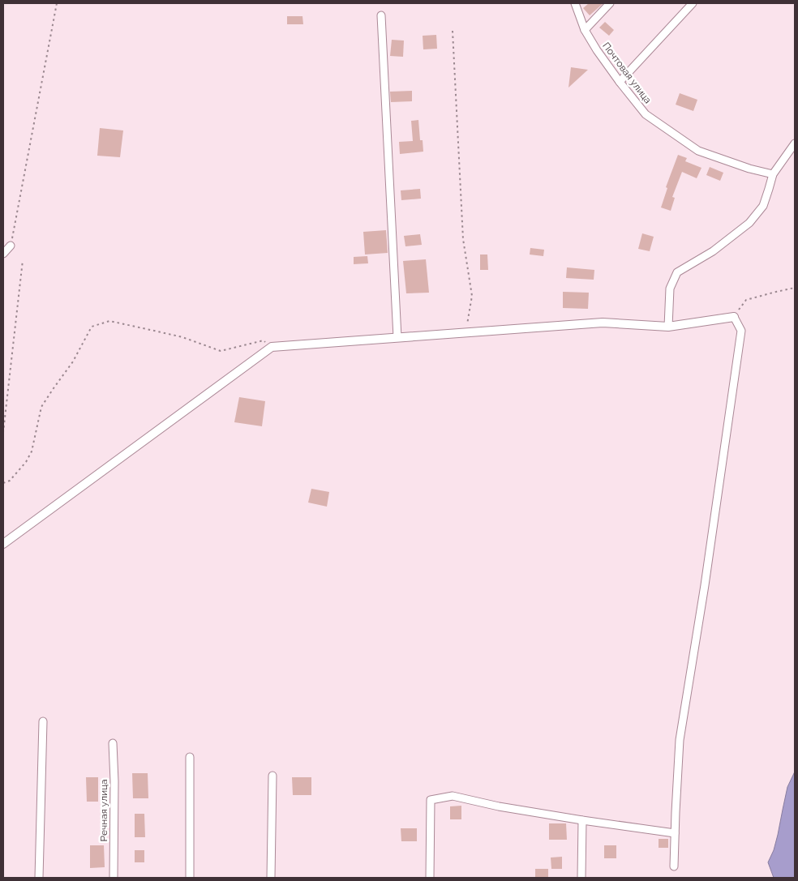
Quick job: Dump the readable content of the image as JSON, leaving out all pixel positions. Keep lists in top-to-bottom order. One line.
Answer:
{"streets":{"street":["Почтовая улица","Речная улица"]}}
